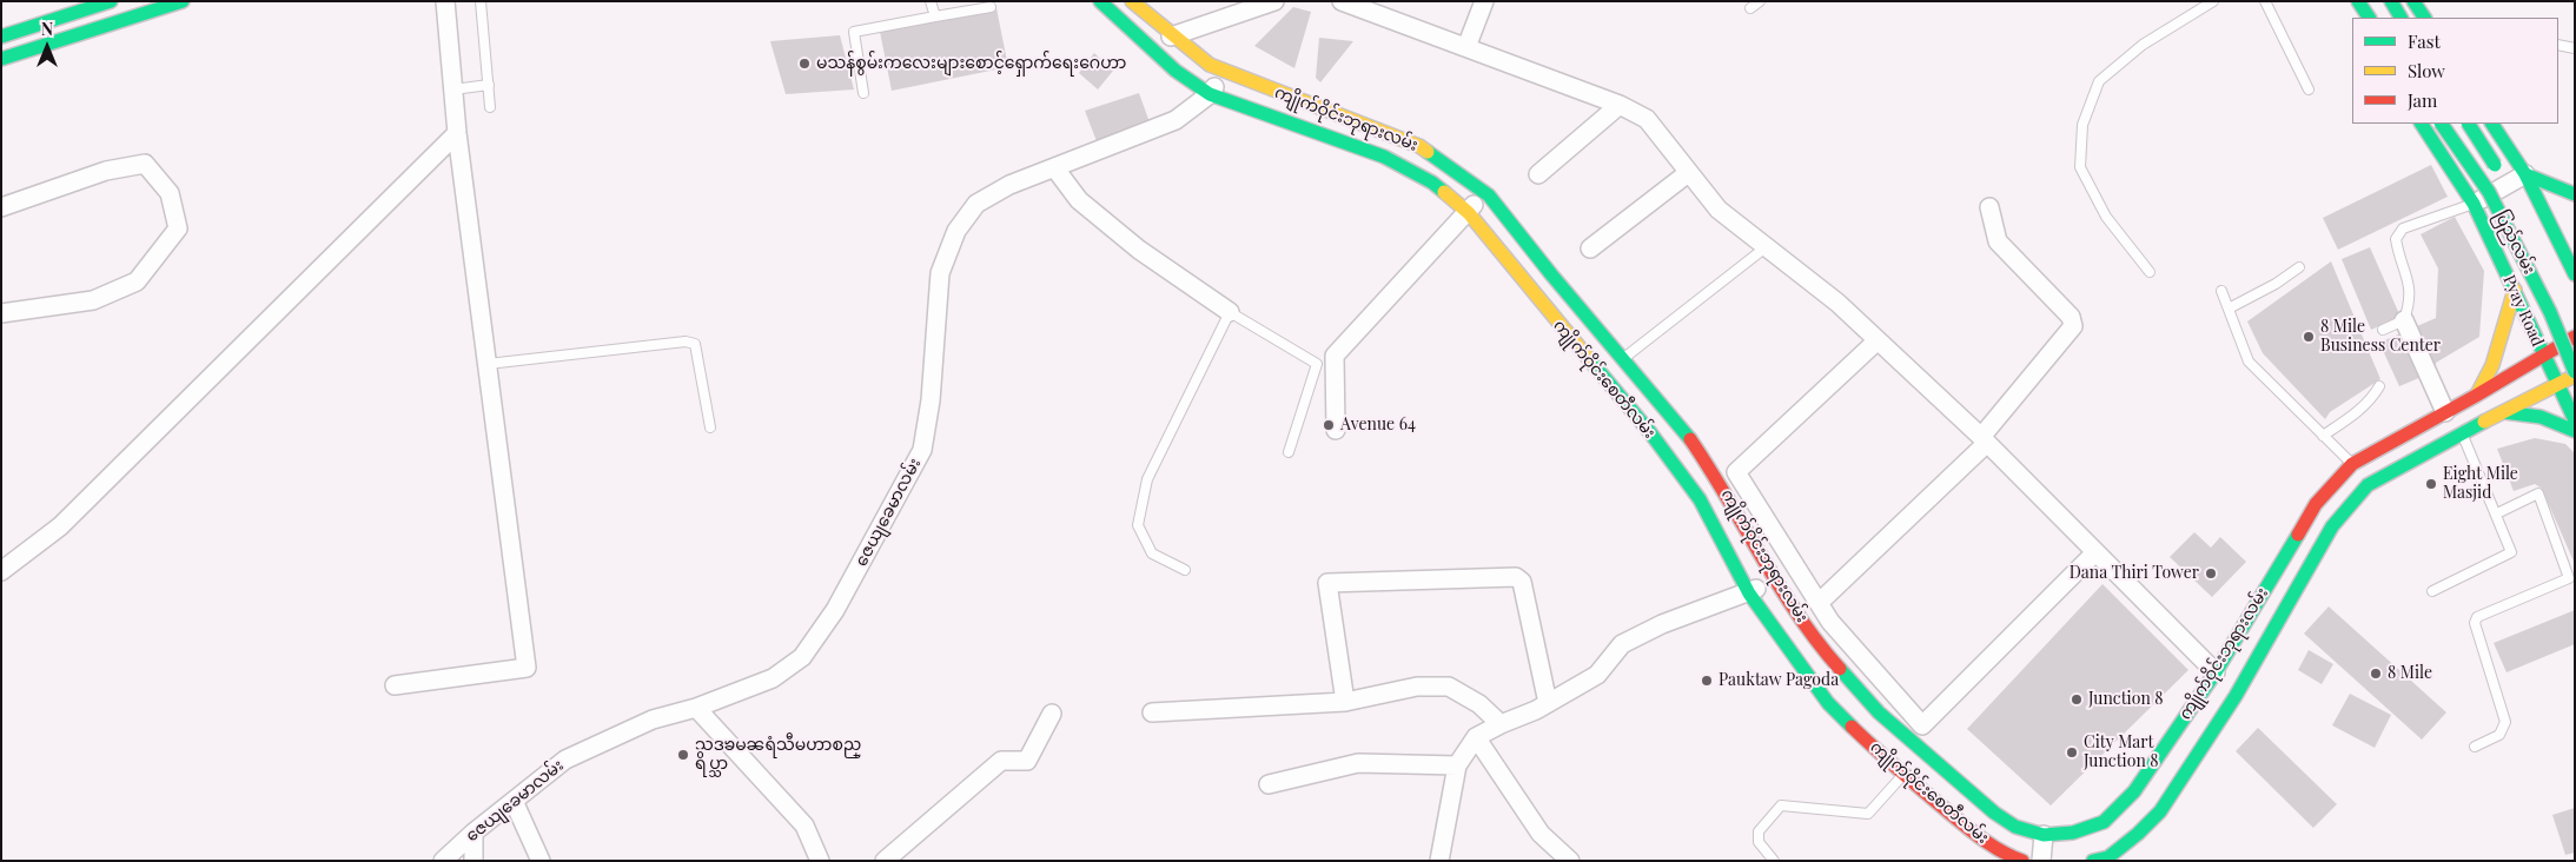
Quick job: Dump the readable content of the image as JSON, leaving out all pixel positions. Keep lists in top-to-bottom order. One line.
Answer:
{"streets":{"main road":["ကျိုက်ဝိုင်းဘုရားလမ်း","ပြည်လမ်း","Pyay Road","ကျိုက်ဝိုင်းစေတီလမ်း"],"street":["ဇေယျခေမာလမ်း"]},"crossings":[["ပြည်လမ်း","Pyay Road"],["ကျိုက်ဝိုင်းစေတီလမ်း","ဇေယျခေမာလမ်း"]],"places":["မသန်စွမ်းကလေးများစောင့်ရှောက်ရေးဂေဟာ","8 Mile Business Center","Avenue 64","Eight Mile Masjid","Dana Thiri Tower","8 Mile","Pauktaw Pagoda","Junction 8","City Mart Junction 8","သဒၶမၼရံသီမဟာစည္ ရိပ္သာ"],"legend":["Fast","Slow","Jam"],"north":"top"}
